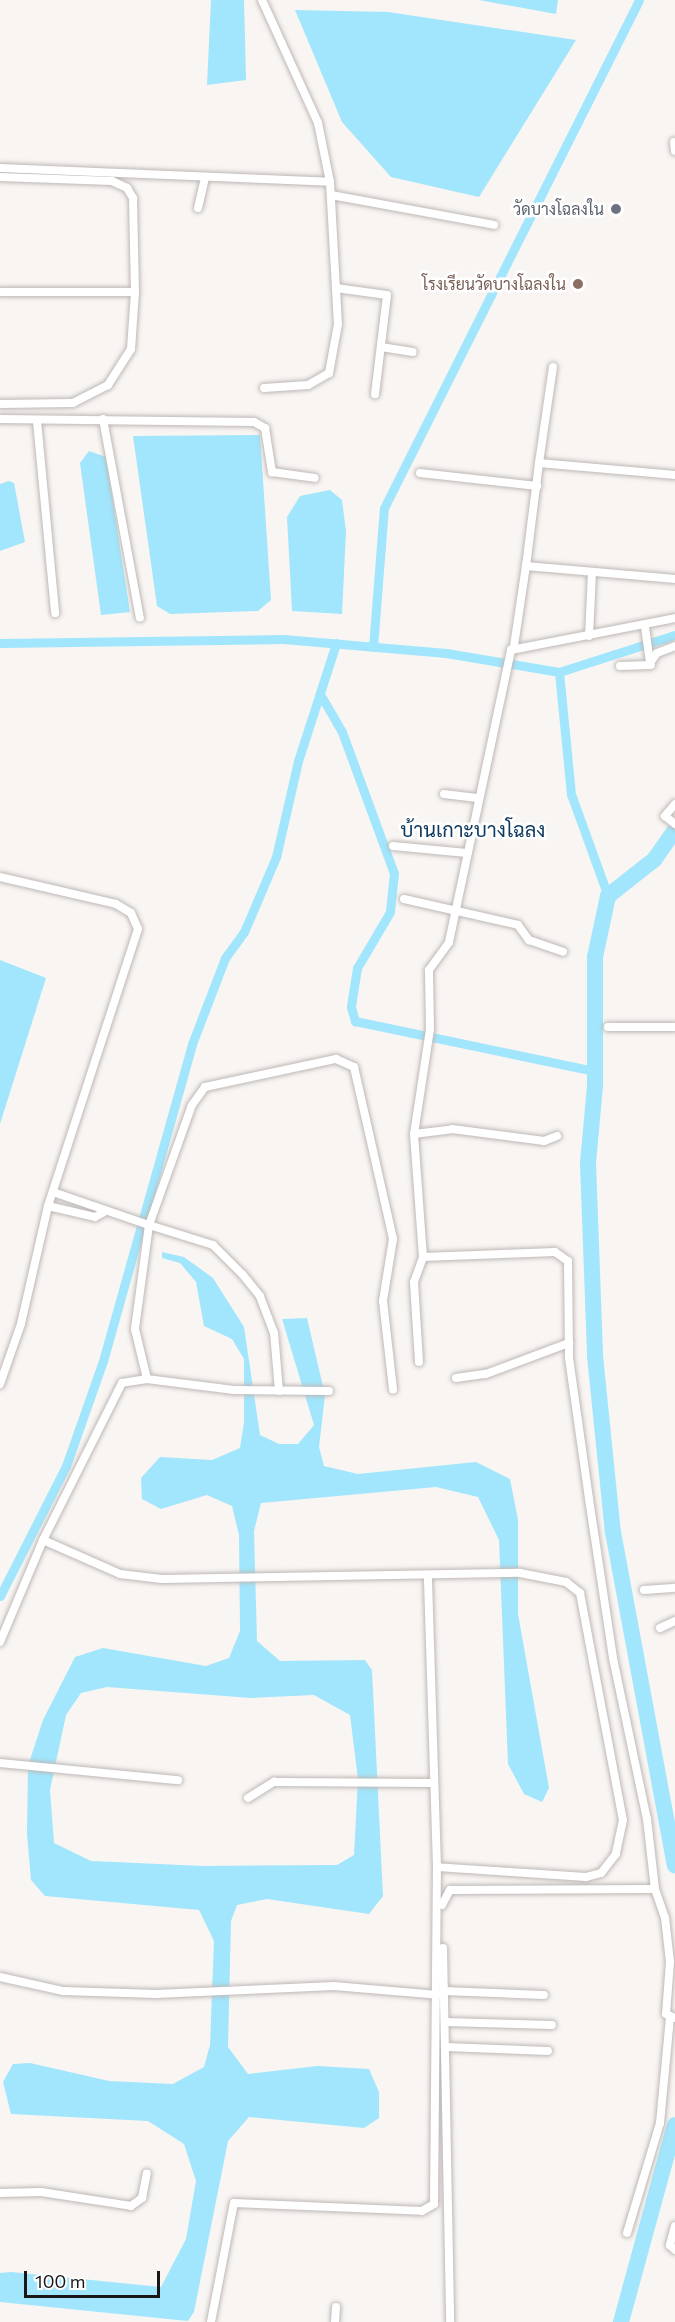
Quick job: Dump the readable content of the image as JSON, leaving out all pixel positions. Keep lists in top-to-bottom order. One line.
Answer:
{"districts":["บ้านเกาะบางโฉลง"],"places":["วัดบางโฉลงใน","โรงเรียนวัดบางโฉลงใน"],"scale_bar":"100 m"}
